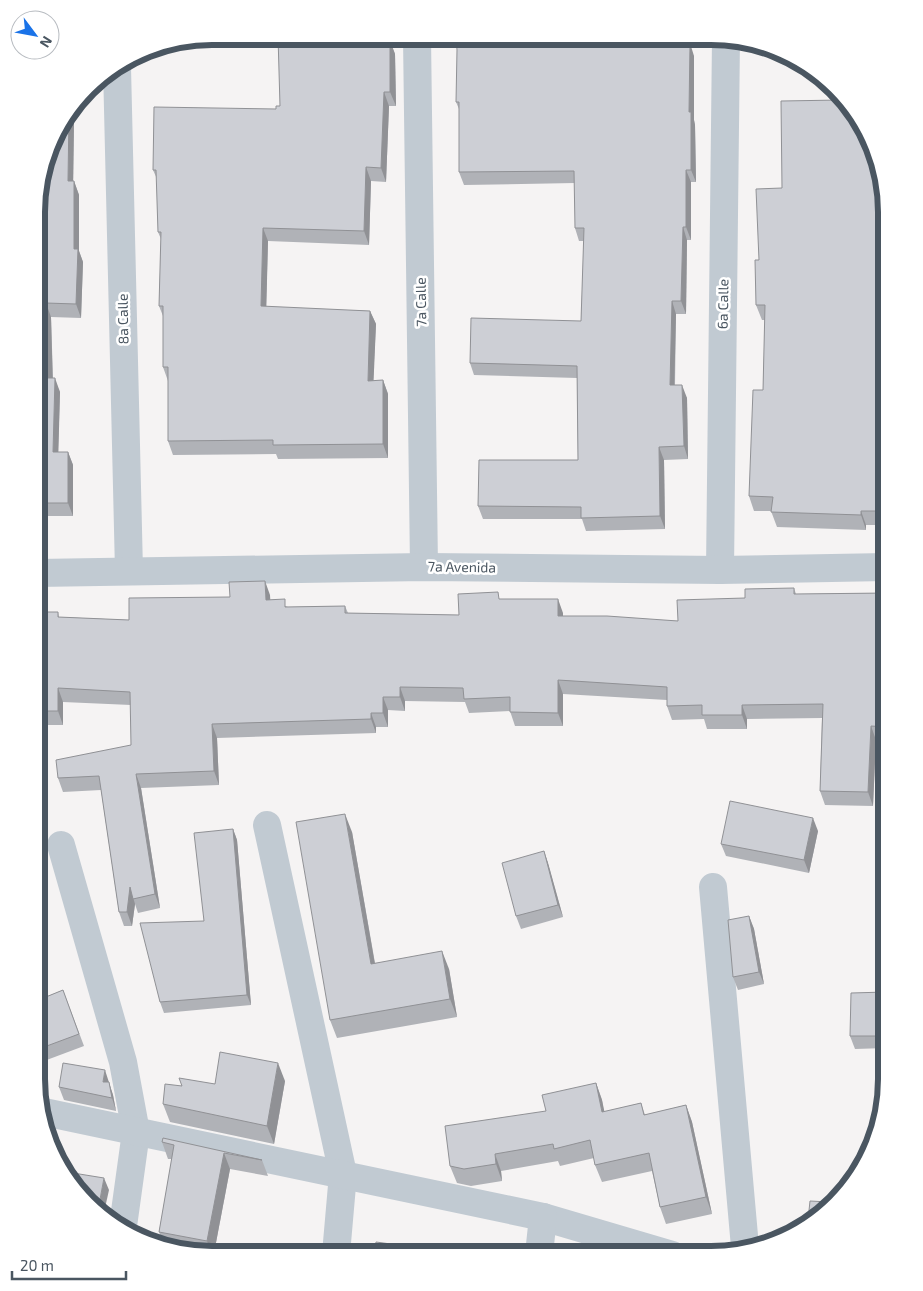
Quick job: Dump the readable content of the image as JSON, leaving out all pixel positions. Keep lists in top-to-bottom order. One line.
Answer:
{"streets":{"street":["7a Calle","6a Calle","8a Calle","7a Avenida"]},"crossings":[["7a Calle","7a Avenida"],["6a Calle","7a Avenida"],["8a Calle","7a Avenida"]],"scale_bar":"20 m","north":"bottom right"}
